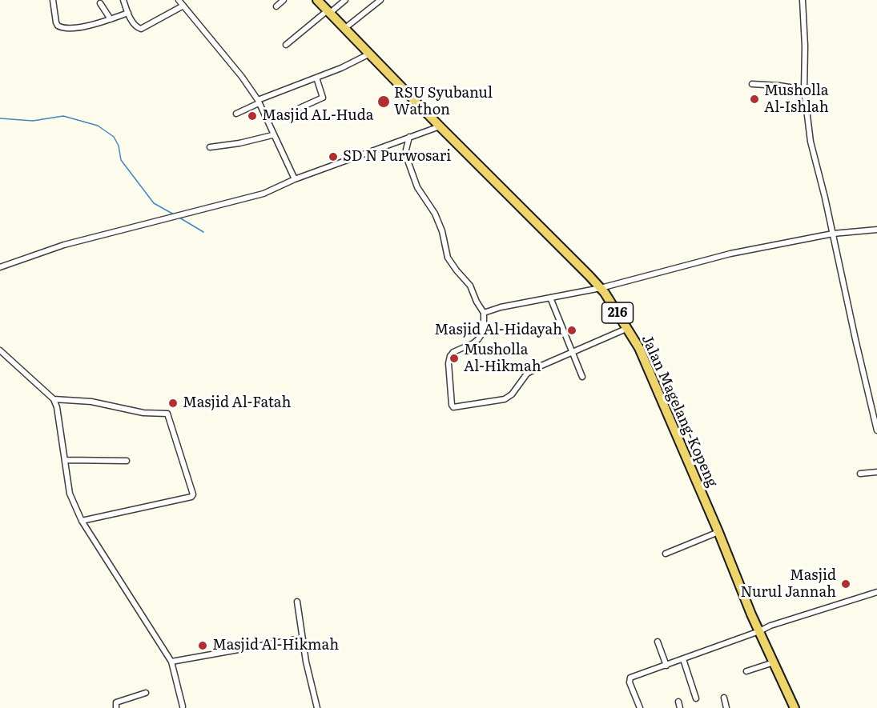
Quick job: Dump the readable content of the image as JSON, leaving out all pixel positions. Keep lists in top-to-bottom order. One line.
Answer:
{"streets":{"main road":["216","Jalan Magelang-Kopeng"]},"places":["Musholla Al-Ishlah","RSU Syubanul Wathon","Masjid AL-Huda","SD N Purwosari","Masjid Al-Hidayah","Musholla Al-Hikmah","Masjid Al-Fatah","Masjid Nurul Jannah","Masjid Al-Hikmah"]}
